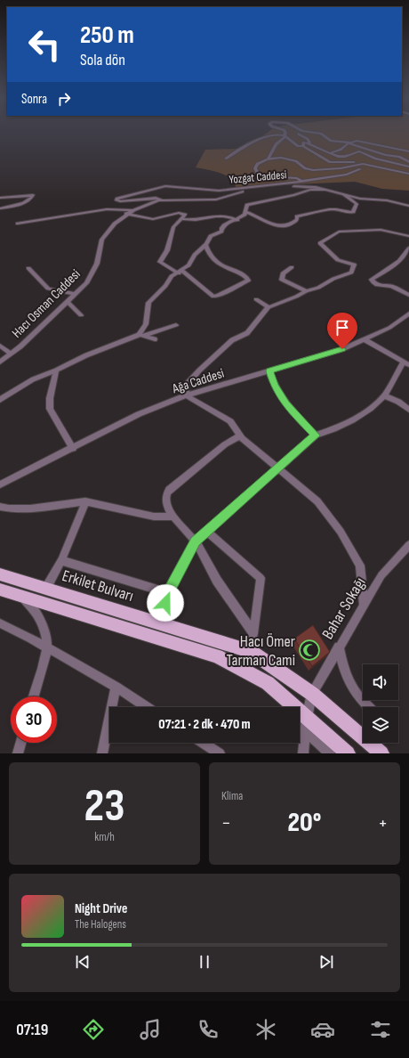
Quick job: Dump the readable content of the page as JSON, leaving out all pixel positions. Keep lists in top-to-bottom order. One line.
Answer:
{"streets":{"main road":["Erkilet Bulvarı"],"street":["Yozgat Caddesi","Hacı Osman Caddesi","Ağa Caddesi","Bahar Sokağı"]},"crossings":[["Yozgat Caddesi","Hacı Osman Caddesi"],["Erkilet Bulvarı","Bahar Sokağı"]],"places":{"mosque":["Hacı Ömer Tarman Cami"]},"page":{"turn":["250 m","Sola dön"],"then":"Sonra","limit":"30","trip":"07:21 · 2 dk · 470 m","tile":[["23","km/h"],"Klima"],"heat":["−","20°","+"],"song":["Night Drive","The Halogens"],"tabs":"07:19"}}
